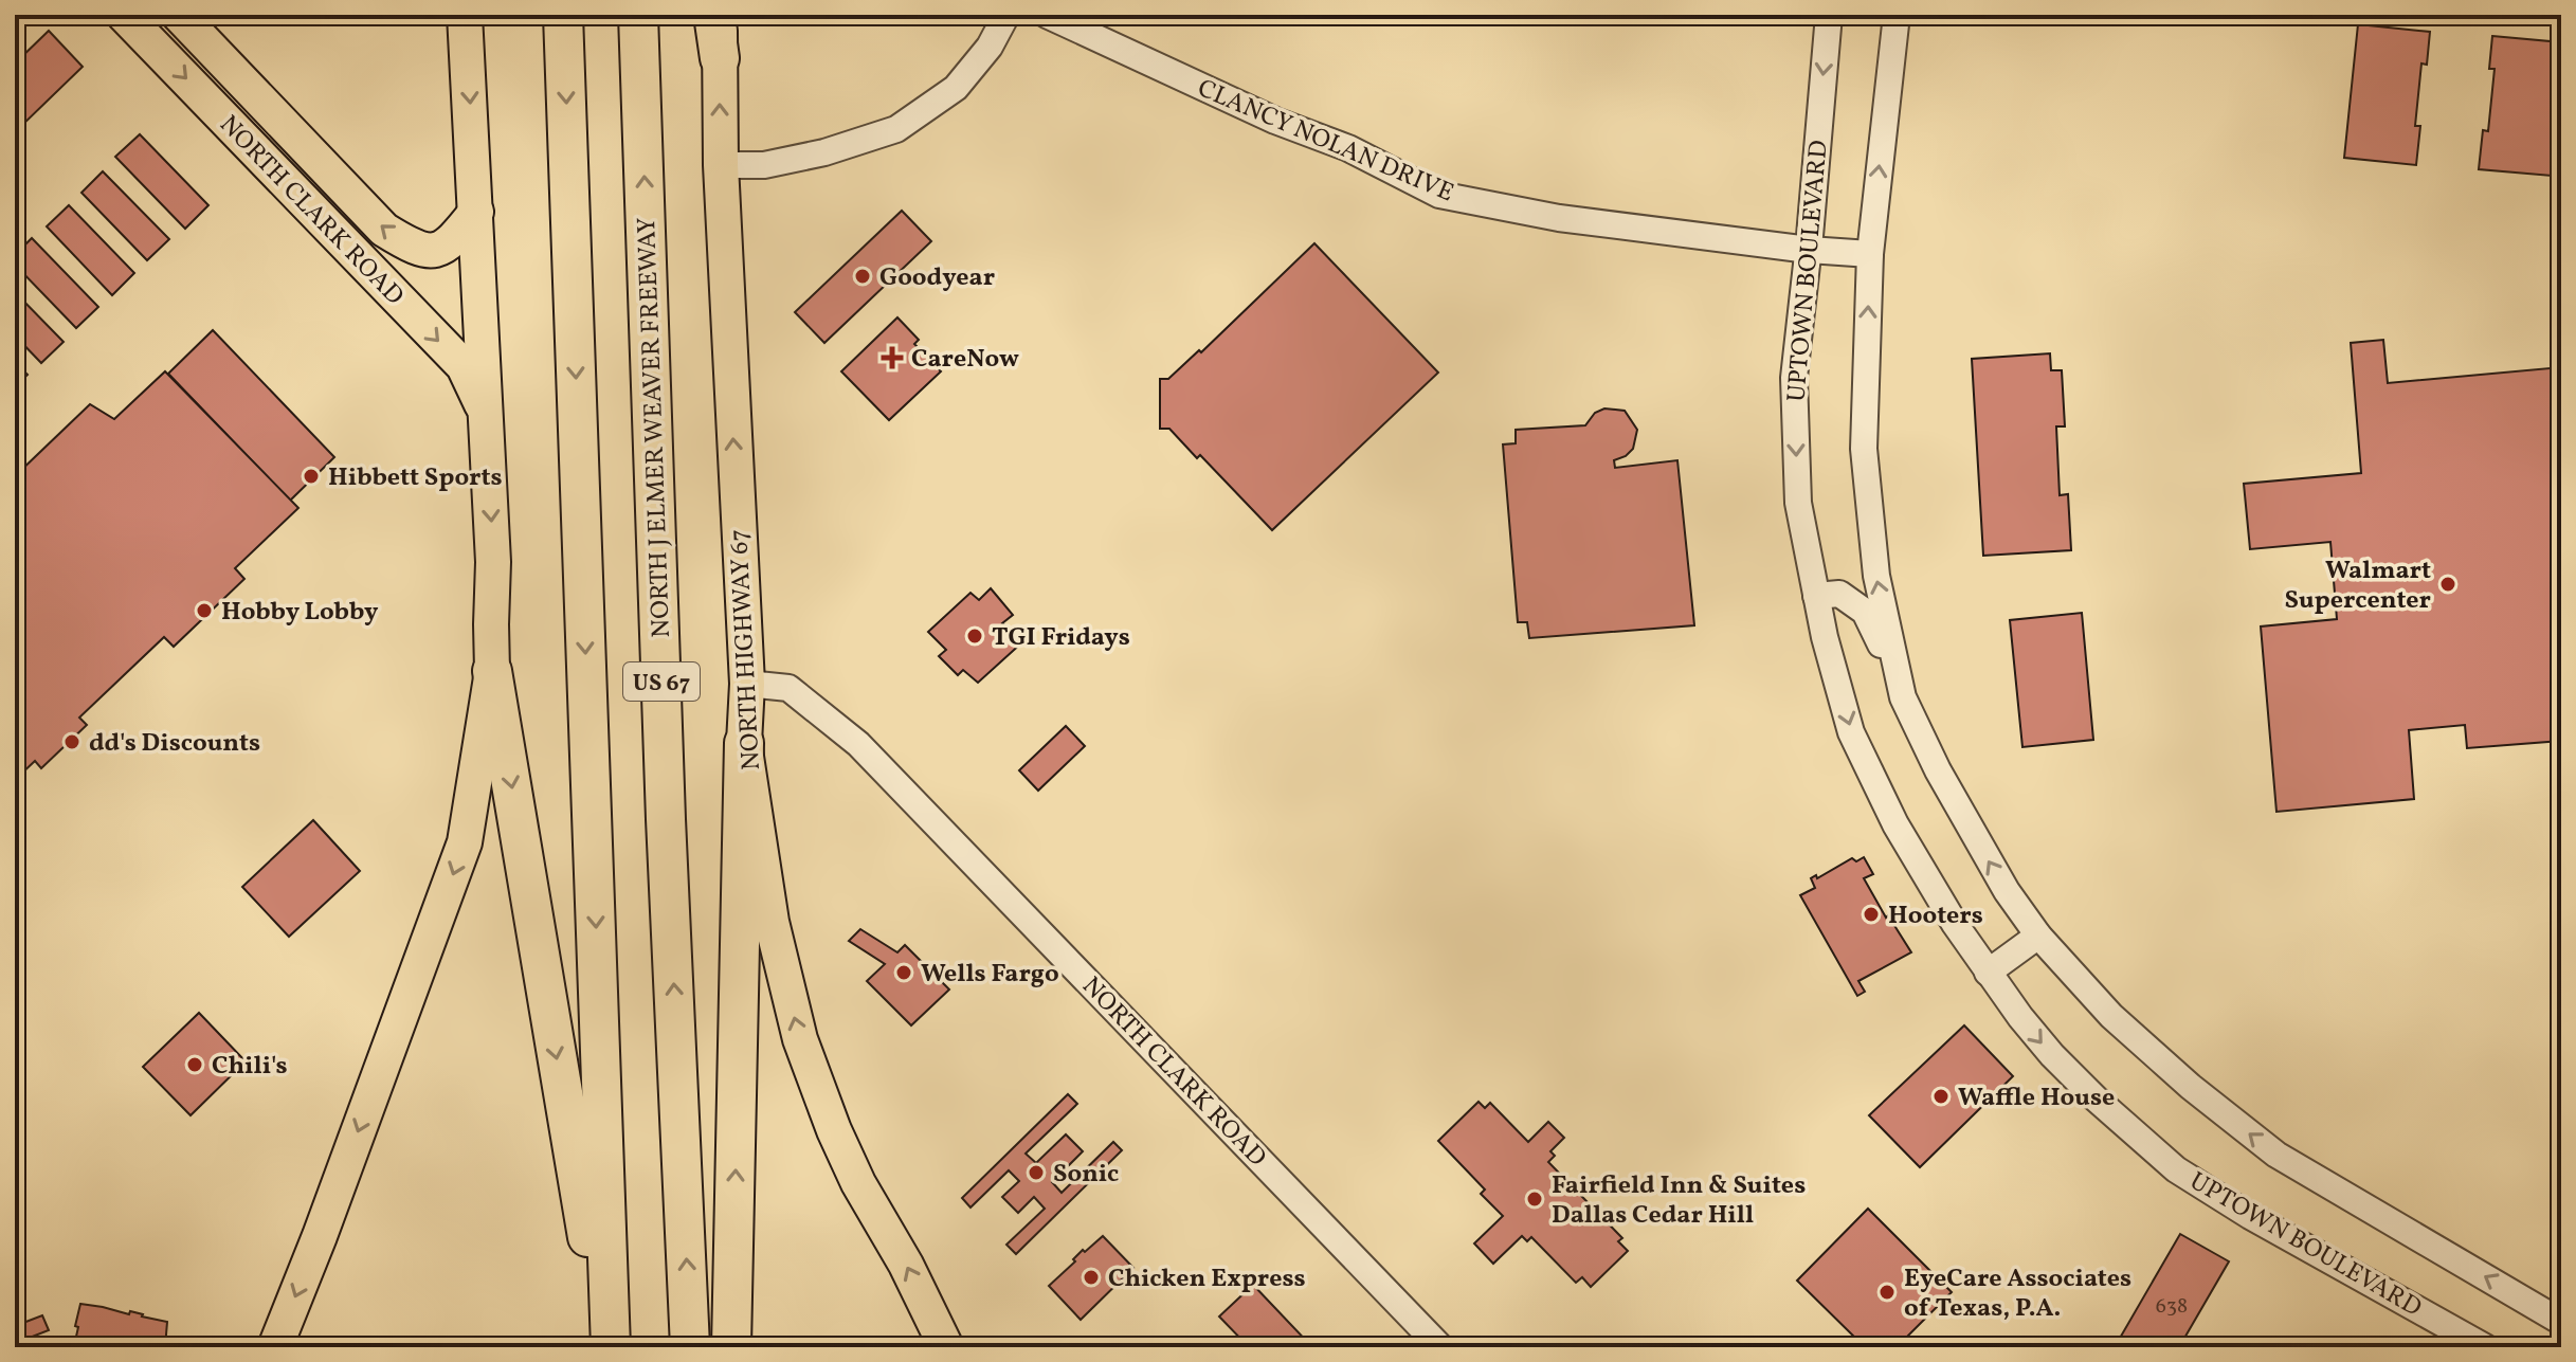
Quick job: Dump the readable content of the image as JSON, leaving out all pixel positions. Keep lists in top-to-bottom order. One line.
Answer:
{"streets":{"highway":["NORTH J ELMER WEAVER FREEWAY","US 67"],"main road":["NORTH CLARK ROAD","NORTH HIGHWAY 67"],"street":["CLANCY NOLAN DRIVE","UPTOWN BOULEVARD"]},"crossings":[["CLANCY NOLAN DRIVE","UPTOWN BOULEVARD"],["NORTH CLARK ROAD","NORTH HIGHWAY 67"]],"places":{"other":["Goodyear","Hibbett Sports","Walmart Supercenter","Hobby Lobby","TGI Fridays","dd's Discounts","Hooters","Wells Fargo","Chili's","Waffle House","Sonic","Fairfield Inn & Suites Dallas Cedar Hill","Chicken Express","EyeCare Associates of Texas, P.A."],"health":["CareNow"]},"house_numbers":["638"]}
